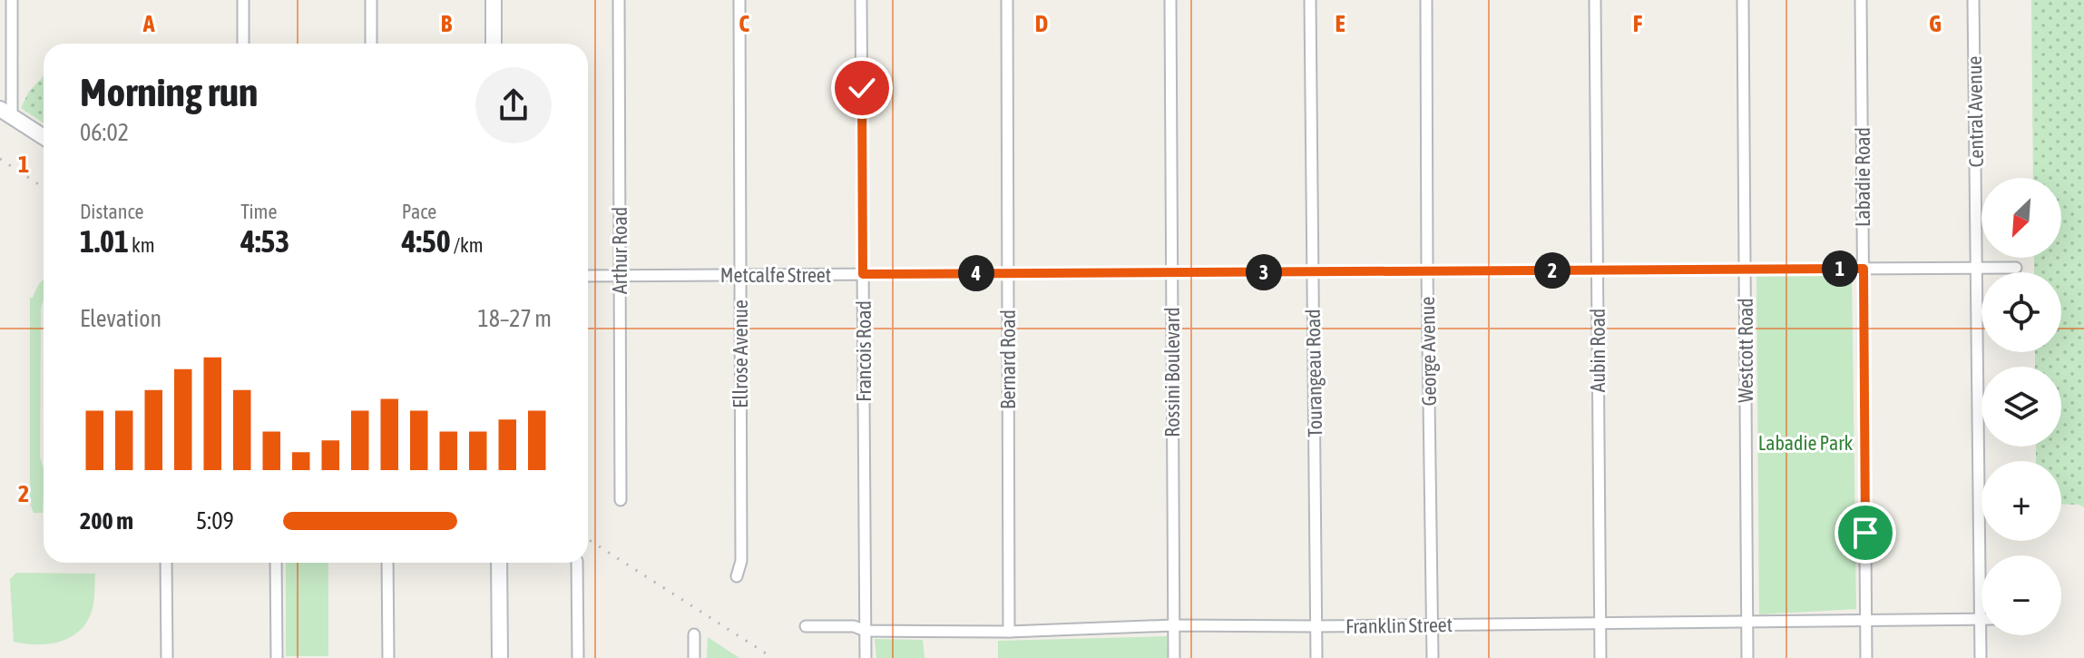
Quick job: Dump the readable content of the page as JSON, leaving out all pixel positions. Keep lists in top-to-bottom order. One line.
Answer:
{"streets":{"street":["Central Avenue","Labadie Road","Arthur Road","Metcalfe Street","Aubin Road","Westcott Road","Francois Road","George Avenue","Ellrose Avenue","Bernard Road","Rossini Boulevard","Tourangeau Road","Franklin Street"]},"crossings":[["Central Avenue","Metcalfe Street"],["Central Avenue","Franklin Street"],["Labadie Road","Metcalfe Street"],["Labadie Road","Franklin Street"],["Arthur Road","Metcalfe Street"],["Metcalfe Street","Aubin Road"],["Metcalfe Street","Westcott Road"],["Metcalfe Street","Francois Road"],["Metcalfe Street","George Avenue"],["Metcalfe Street","Ellrose Avenue"],["Metcalfe Street","Bernard Road"],["Metcalfe Street","Rossini Boulevard"],["Metcalfe Street","Tourangeau Road"],["Aubin Road","Franklin Street"],["Westcott Road","Franklin Street"],["Francois Road","Franklin Street"],["George Avenue","Franklin Street"],["Bernard Road","Franklin Street"],["Rossini Boulevard","Franklin Street"],["Tourangeau Road","Franklin Street"]],"parks":["Labadie Park"],"north":"bottom left","page":{"heading":["Morning run","06:02"],"stats":[["Distance","1.01 km"],["Time","4:53"],["Pace","4:50 /km"]],"map_buttons":["+","−"],"pins":["1","2","3","4"],"chart":["Elevation","18–27 m"],"list":[{"name":"200 m","note":"5:09"}]},"grid":{"columns":["A","B","C","D","E","F","G"],"rows":["1","2"]}}
